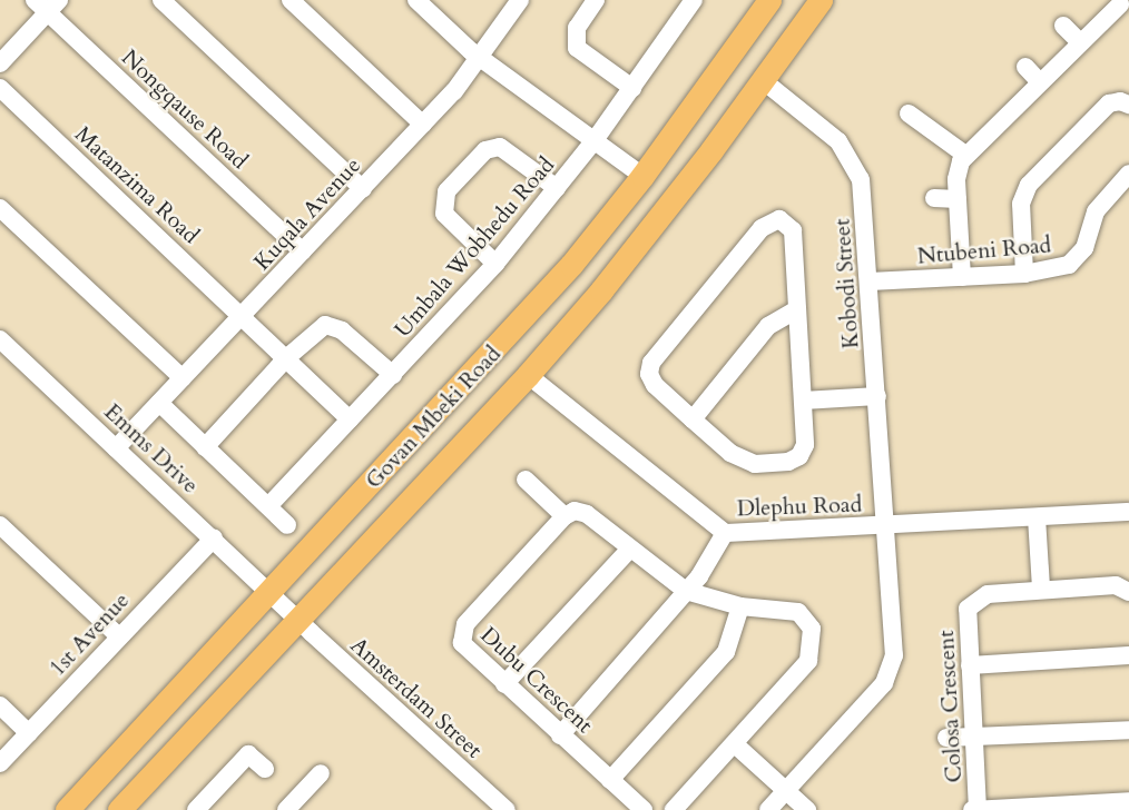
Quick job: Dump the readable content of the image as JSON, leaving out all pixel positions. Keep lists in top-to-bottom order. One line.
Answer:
{"streets":{"main road":["Govan Mbeki Road"],"street":["Nongqause Road","Matanzima Road","Kuqala Avenue","Umbala Wobhedu Road","Ntubeni Road","Kobodi Street","Emms Drive","Dlephu Road","1st Avenue","Dubu Crescent","Amsterdam Street","Colosa Crescent"]},"crossings":[["Nongqause Road","Kuqala Avenue"],["Matanzima Road","Kuqala Avenue"],["Matanzima Road","Umbala Wobhedu Road"],["Kuqala Avenue","Emms Drive"],["Ntubeni Road","Kobodi Street"],["Kobodi Street","Govan Mbeki Road"],["Kobodi Street","Dlephu Road"],["Govan Mbeki Road","Emms Drive"],["Govan Mbeki Road","Dlephu Road"],["Govan Mbeki Road","Amsterdam Street"],["Emms Drive","1st Avenue"],["Emms Drive","Amsterdam Street"]]}
